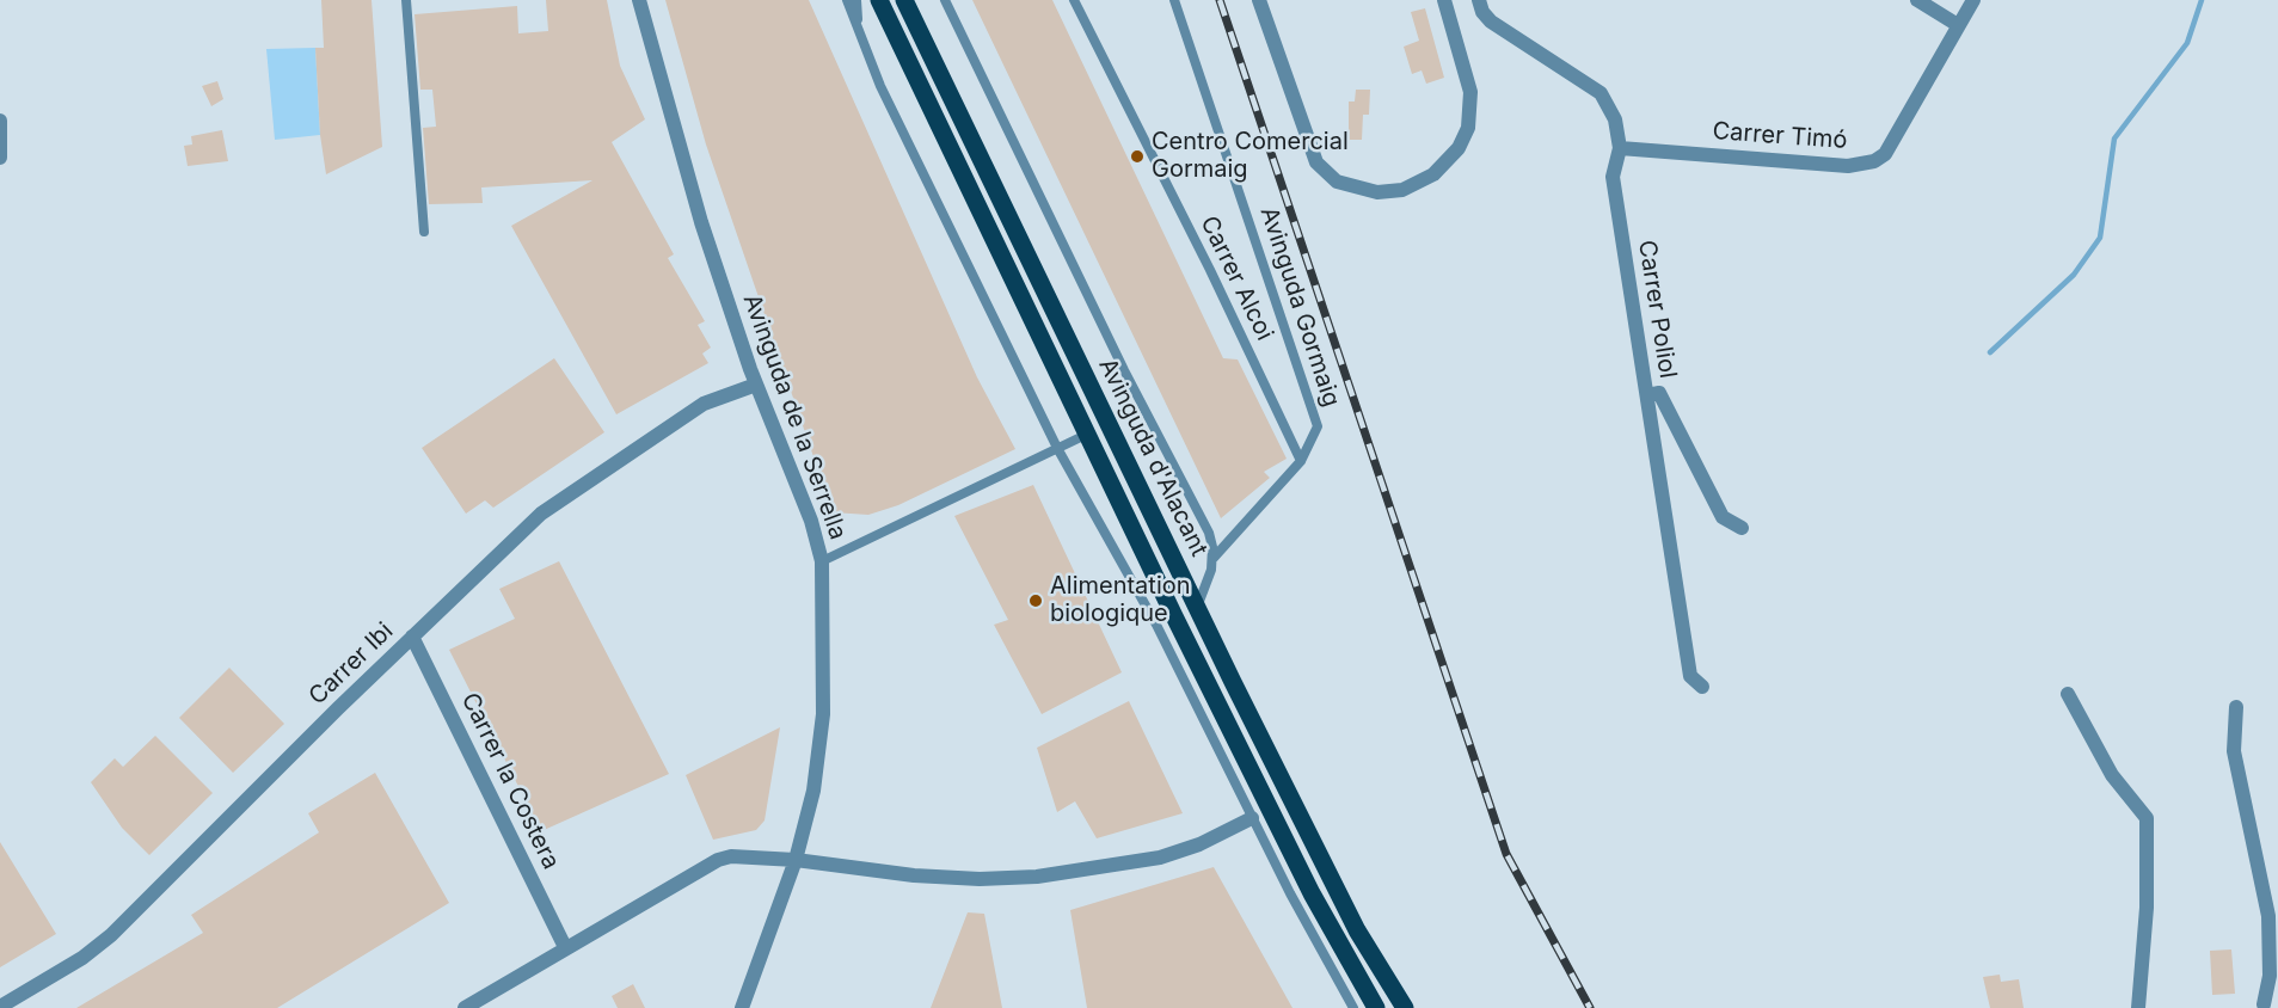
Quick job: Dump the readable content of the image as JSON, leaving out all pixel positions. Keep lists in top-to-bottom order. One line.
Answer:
{"streets":{"main road":["Avinguda d'Alacant"],"street":["Carrer Timó","Carrer Poliol","Avinguda de la Serrella","Carrer Ibi","Carrer la Costera"],"lane":["Carrer Alcoi","Avinguda Gormaig"]},"crossings":[["Carrer Timó","Carrer Poliol"],["Carrer Alcoi","Avinguda Gormaig"],["Avinguda de la Serrella","Carrer Ibi"],["Carrer Ibi","Carrer la Costera"]],"places":["Centro Comercial Gormaig","Alimentation biologique"]}
